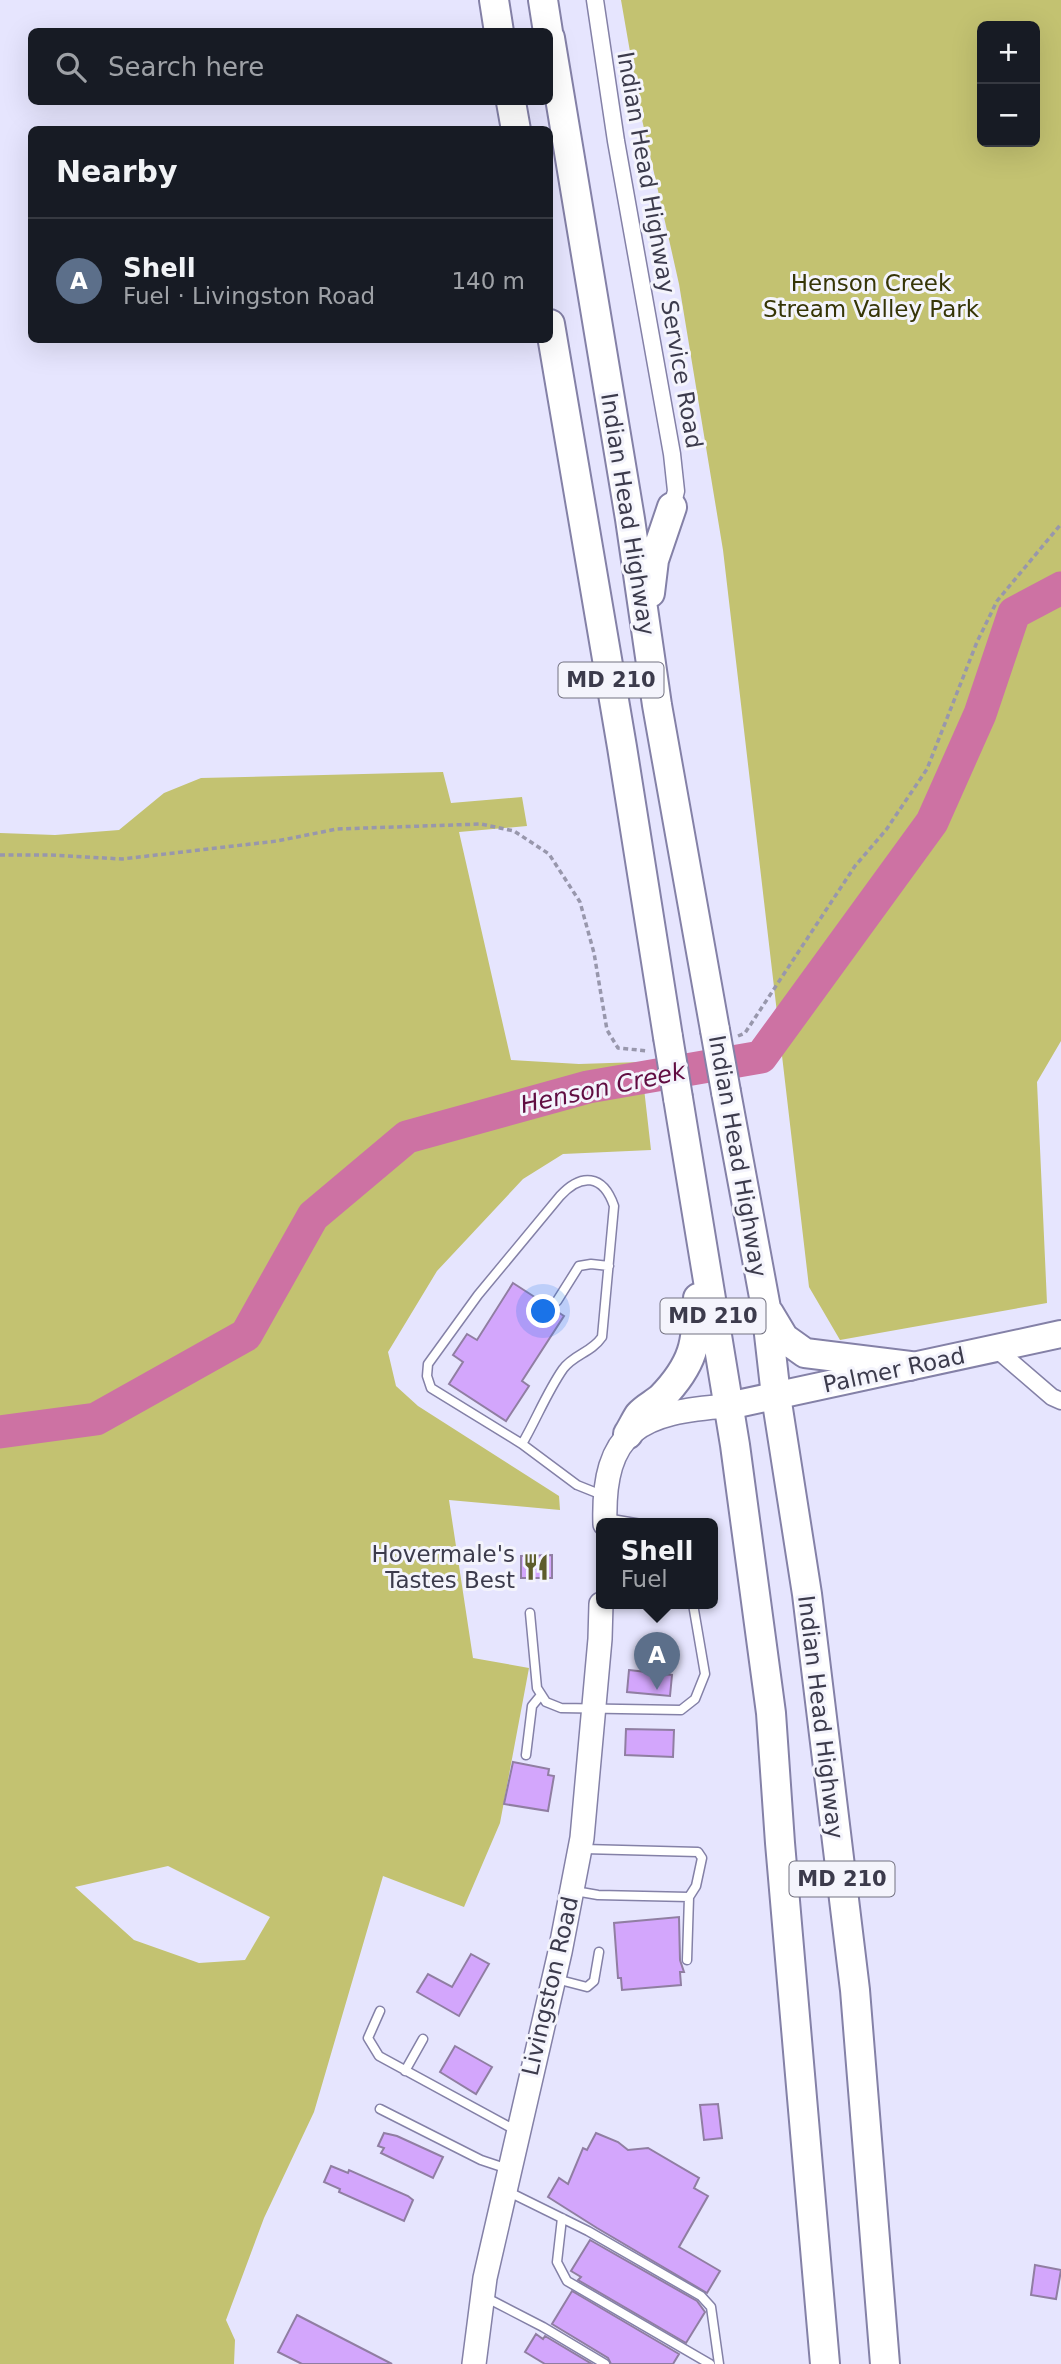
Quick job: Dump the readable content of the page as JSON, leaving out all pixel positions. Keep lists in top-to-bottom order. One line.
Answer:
{"streets":{"highway":["Indian Head Highway","MD 210"],"main road":["Palmer Road","Livingston Road"],"street":["Indian Head Highway Service Road"]},"crossings":[["Indian Head Highway","Palmer Road"]],"water":["Henson Creek"],"parks":["Henson Creek Stream Valley Park"],"places":{"restaurant":["Hovermale's Tastes Best"]},"page":{"map_buttons":["+","−"],"search":"Search here","heading":"Nearby","list":[{"mark":"A","name":"Shell","note":"Fuel · Livingston Road","value":"140 m"}],"popup":["Shell","Fuel"],"pins":"A"}}
